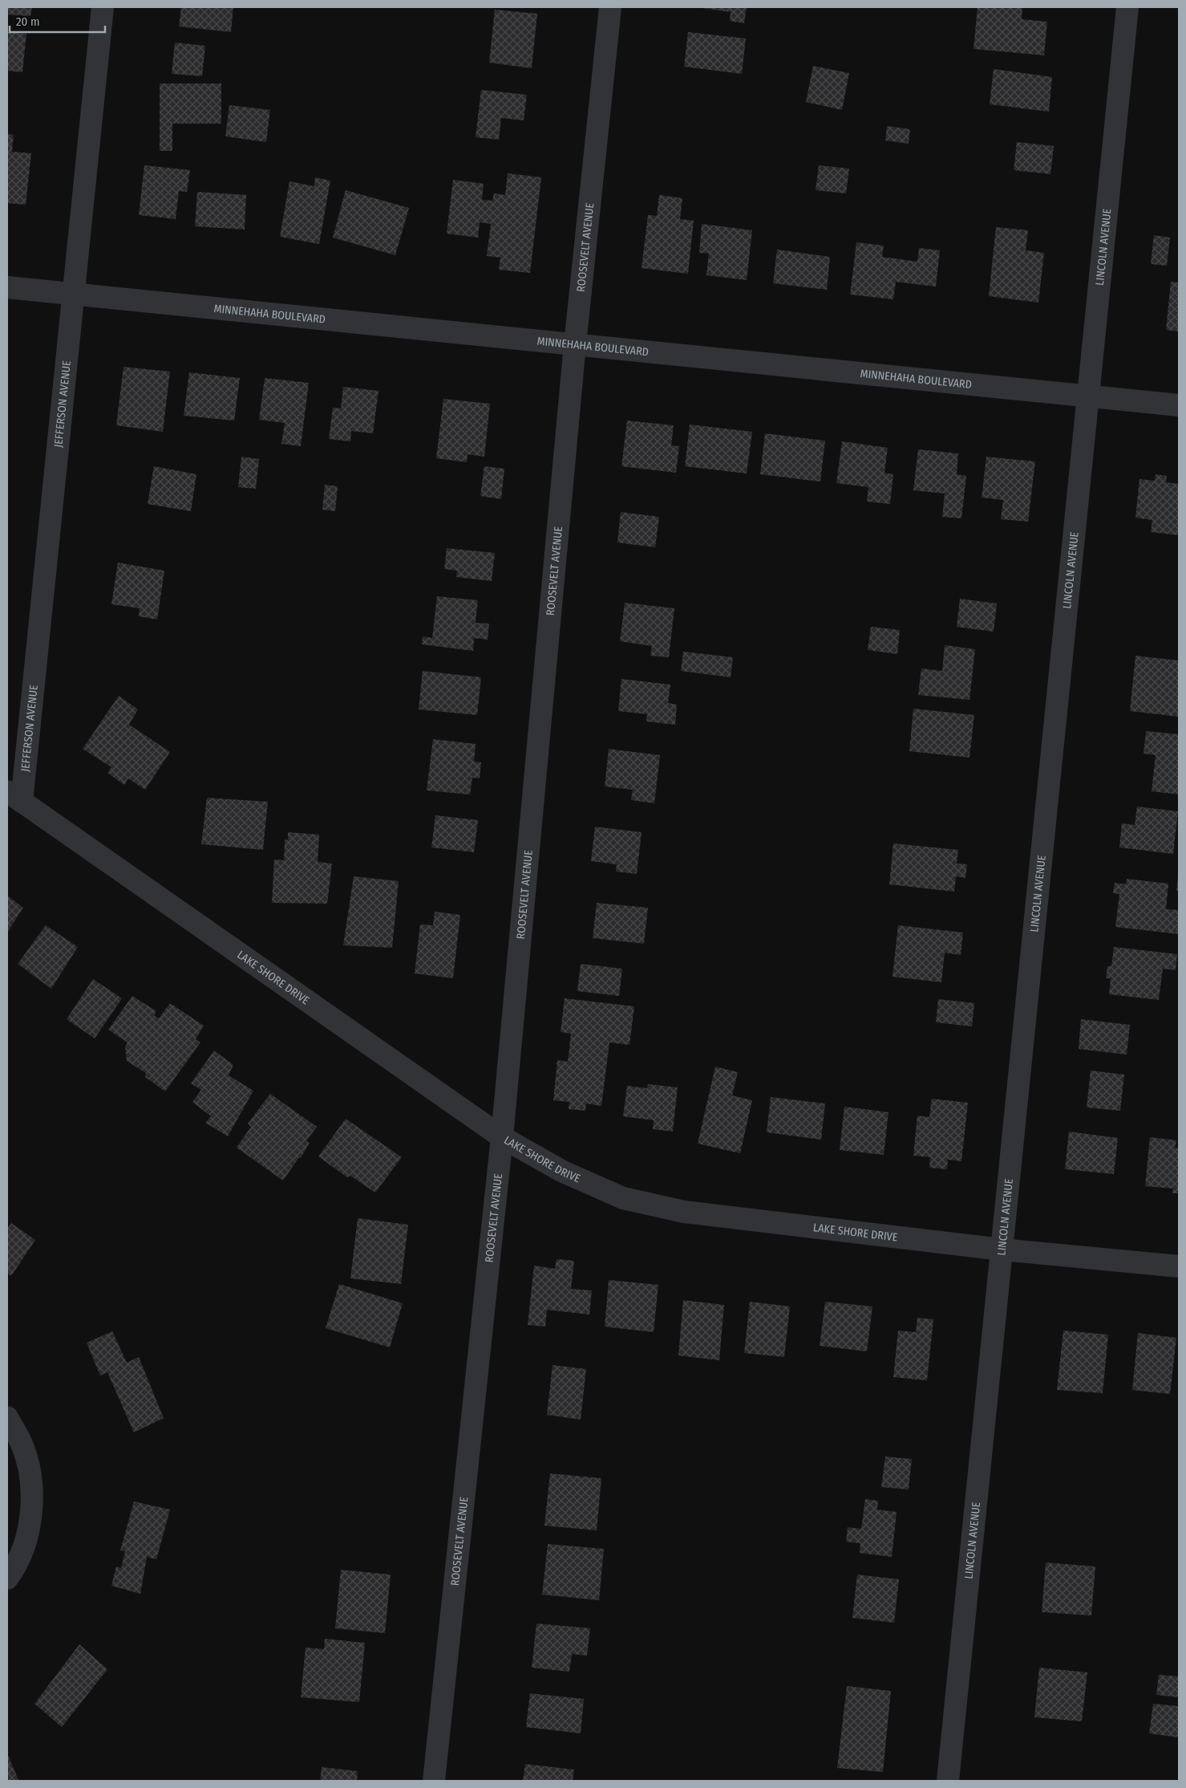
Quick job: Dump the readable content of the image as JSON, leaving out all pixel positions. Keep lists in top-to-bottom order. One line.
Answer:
{"streets":{"street":["ROOSEVELT AVENUE","LINCOLN AVENUE","MINNEHAHA BOULEVARD","JEFFERSON AVENUE","LAKE SHORE DRIVE"]},"crossings":[["ROOSEVELT AVENUE","MINNEHAHA BOULEVARD"],["ROOSEVELT AVENUE","LAKE SHORE DRIVE"],["LINCOLN AVENUE","MINNEHAHA BOULEVARD"],["LINCOLN AVENUE","LAKE SHORE DRIVE"],["MINNEHAHA BOULEVARD","JEFFERSON AVENUE"],["JEFFERSON AVENUE","LAKE SHORE DRIVE"]],"scale_bar":"20 m"}
